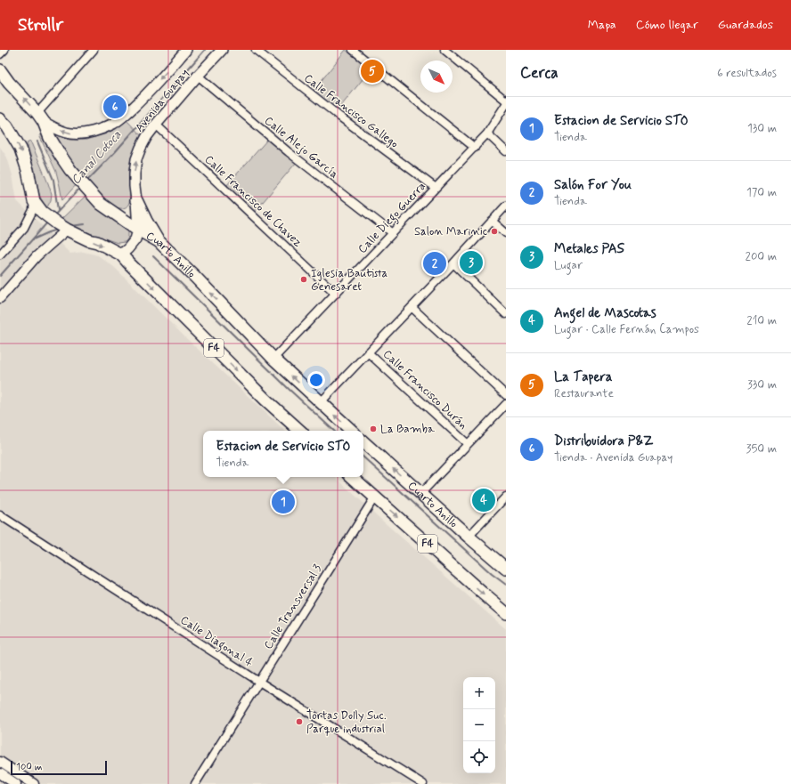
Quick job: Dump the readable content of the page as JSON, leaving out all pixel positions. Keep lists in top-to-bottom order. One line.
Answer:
{"streets":{"highway":["Cuarto Anillo","F4"],"main road":["Avenida Guapay"],"street":["Calle Francisco Gallego","Calle Alejo García","Calle Francisco de Chavez","Calle Diego Guerra","Calle Francisco Durán","Calle Transversal 3","Calle Diagonal 4"]},"crossings":[["Avenida Guapay","Calle Alejo García"],["Avenida Guapay","Calle Francisco de Chavez"],["Avenida Guapay","Cuarto Anillo"],["Avenida Guapay","F4"],["Calle Francisco Gallego","Calle Diego Guerra"],["Calle Alejo García","Calle Diego Guerra"],["Calle Francisco de Chavez","Calle Diego Guerra"],["Calle Diego Guerra","Cuarto Anillo"],["F4","Calle Transversal 3"],["Calle Transversal 3","Calle Diagonal 4"]],"water":["Canal Cotoca"],"places":["Salon Marinic","Iglesia Bautista Genesaret","La Bamba","Tortas Dolly Suc. Parque industrial"],"scale_bar":"100 m","north":"bottom right","page":{"header":"Strollr","nav":["Mapa","Cómo llegar","Guardados"],"heading":["Cerca","6 resultados"],"pins":["5","6","3","2","4","1"],"list":[{"mark":"1","name":"Estacion de Servicio STO","note":"Tienda","value":"130 m"},{"mark":"2","name":"Salón For You","note":"Tienda","value":"170 m"},{"mark":"3","name":"Metales PAS","note":"Lugar","value":"200 m"},{"mark":"4","name":"Angel de Mascotas","note":"Lugar · Calle Fernán Campos","value":"210 m"},{"mark":"5","name":"La Tapera","note":"Restaurante","value":"330 m"},{"mark":"6","name":"Distribuidora P&Z","note":"Tienda · Avenida Guapay","value":"350 m"}],"popup":["Estacion de Servicio STO","Tienda"],"map_buttons":["+","−"],"scale":"100 m"}}
